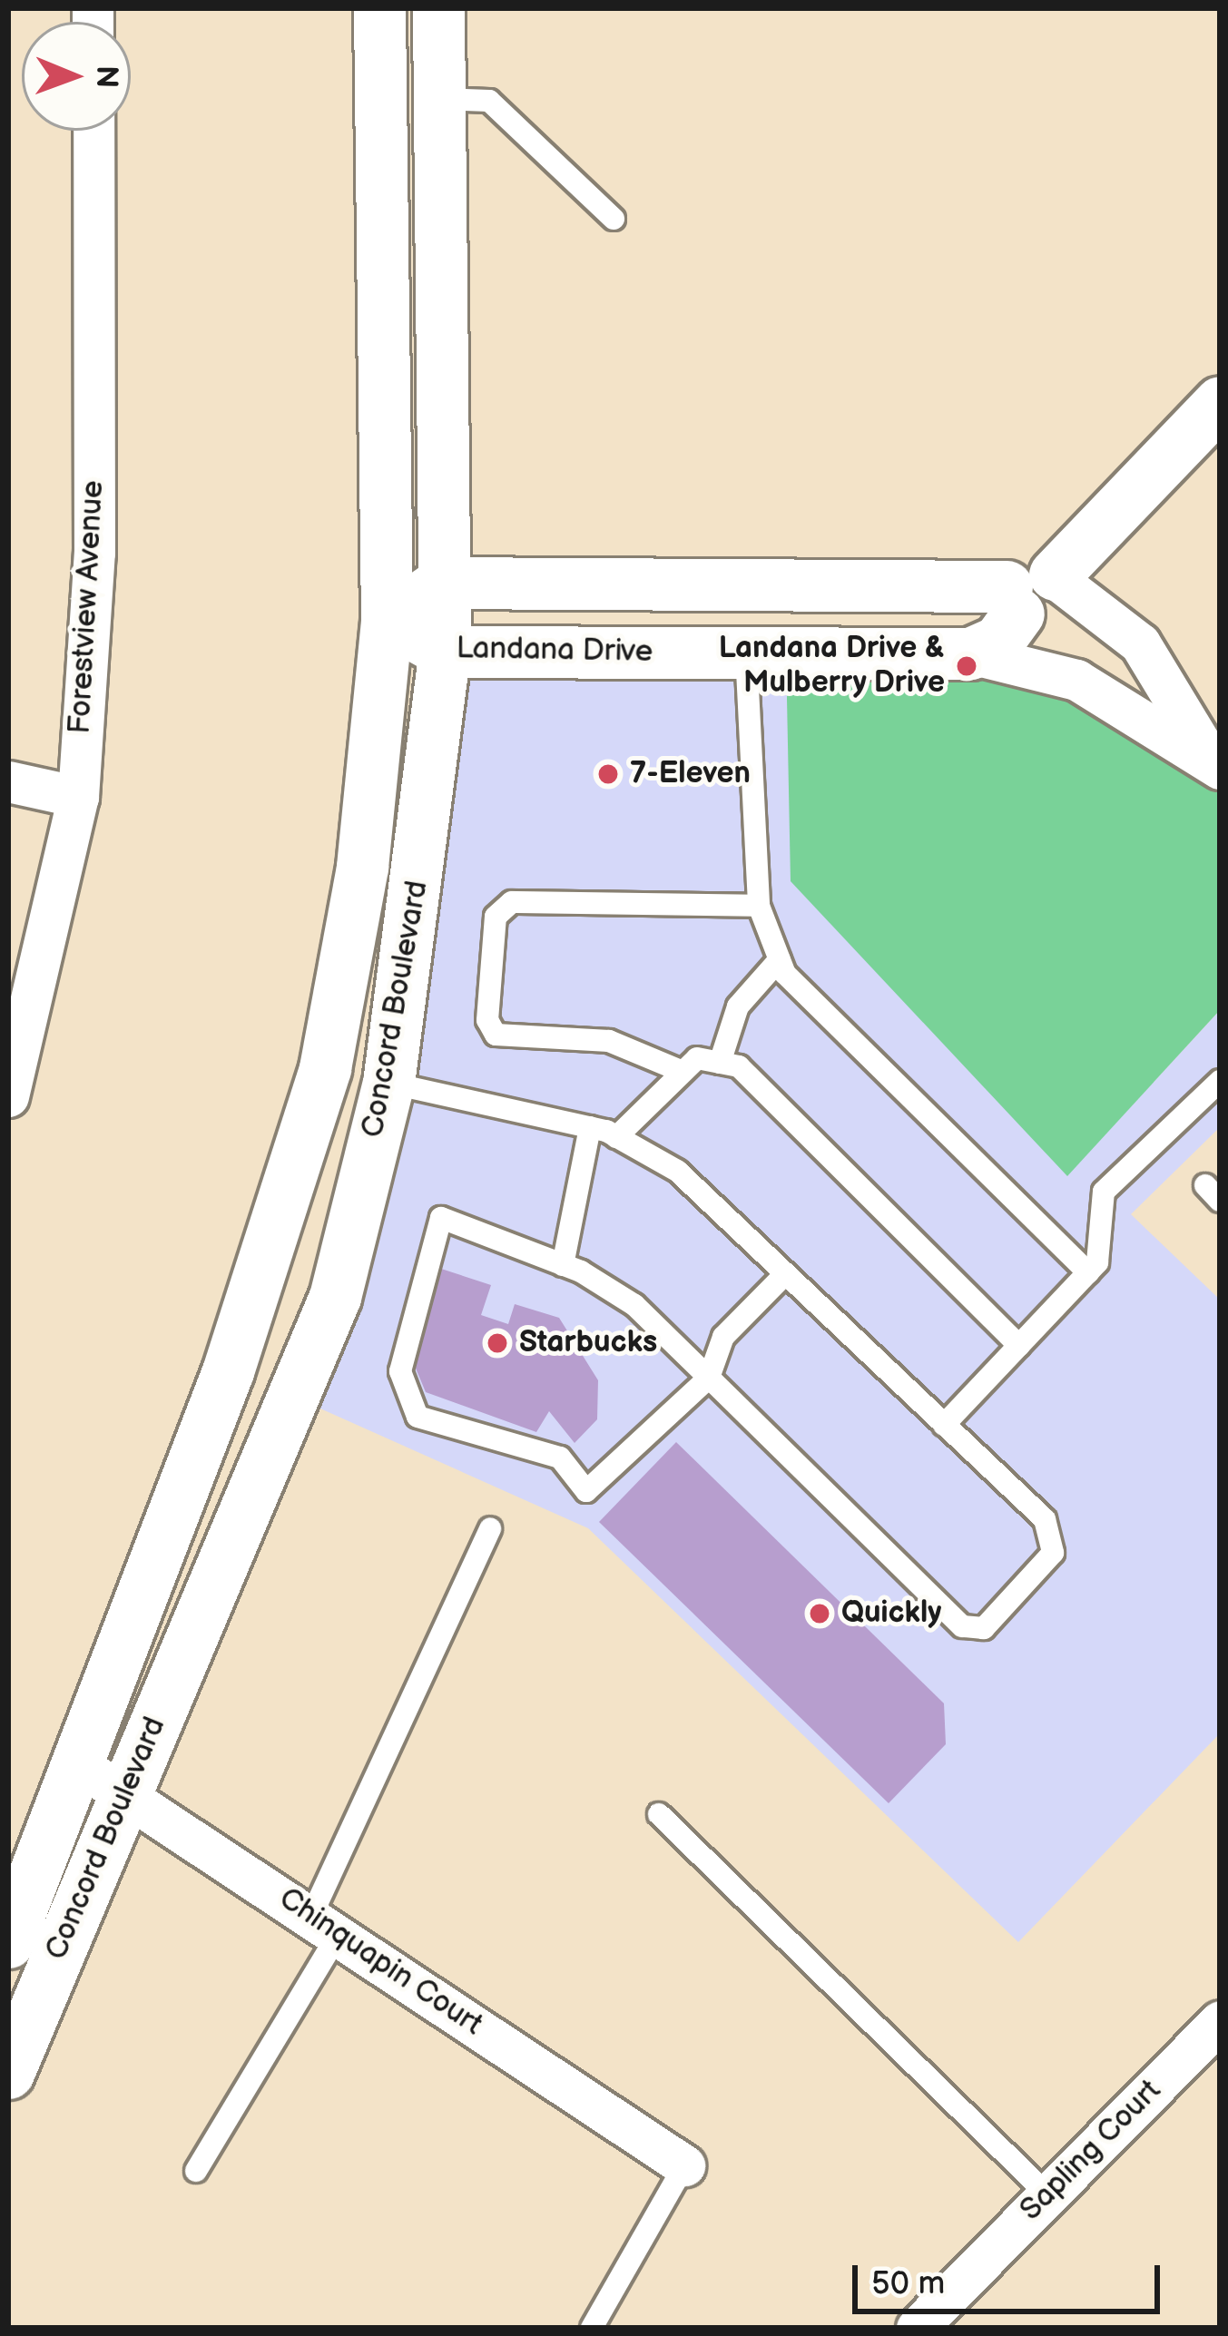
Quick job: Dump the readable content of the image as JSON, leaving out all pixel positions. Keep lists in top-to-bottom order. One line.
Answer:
{"streets":{"street":["Forestview Avenue","Landana Drive","Concord Boulevard","Chinquapin Court","Sapling Court"]},"crossings":[["Landana Drive","Concord Boulevard"],["Concord Boulevard","Chinquapin Court"]],"places":["Landana Drive & Mulberry Drive","7-Eleven","Starbucks","Quickly"],"scale_bar":"50 m","north":"right"}
